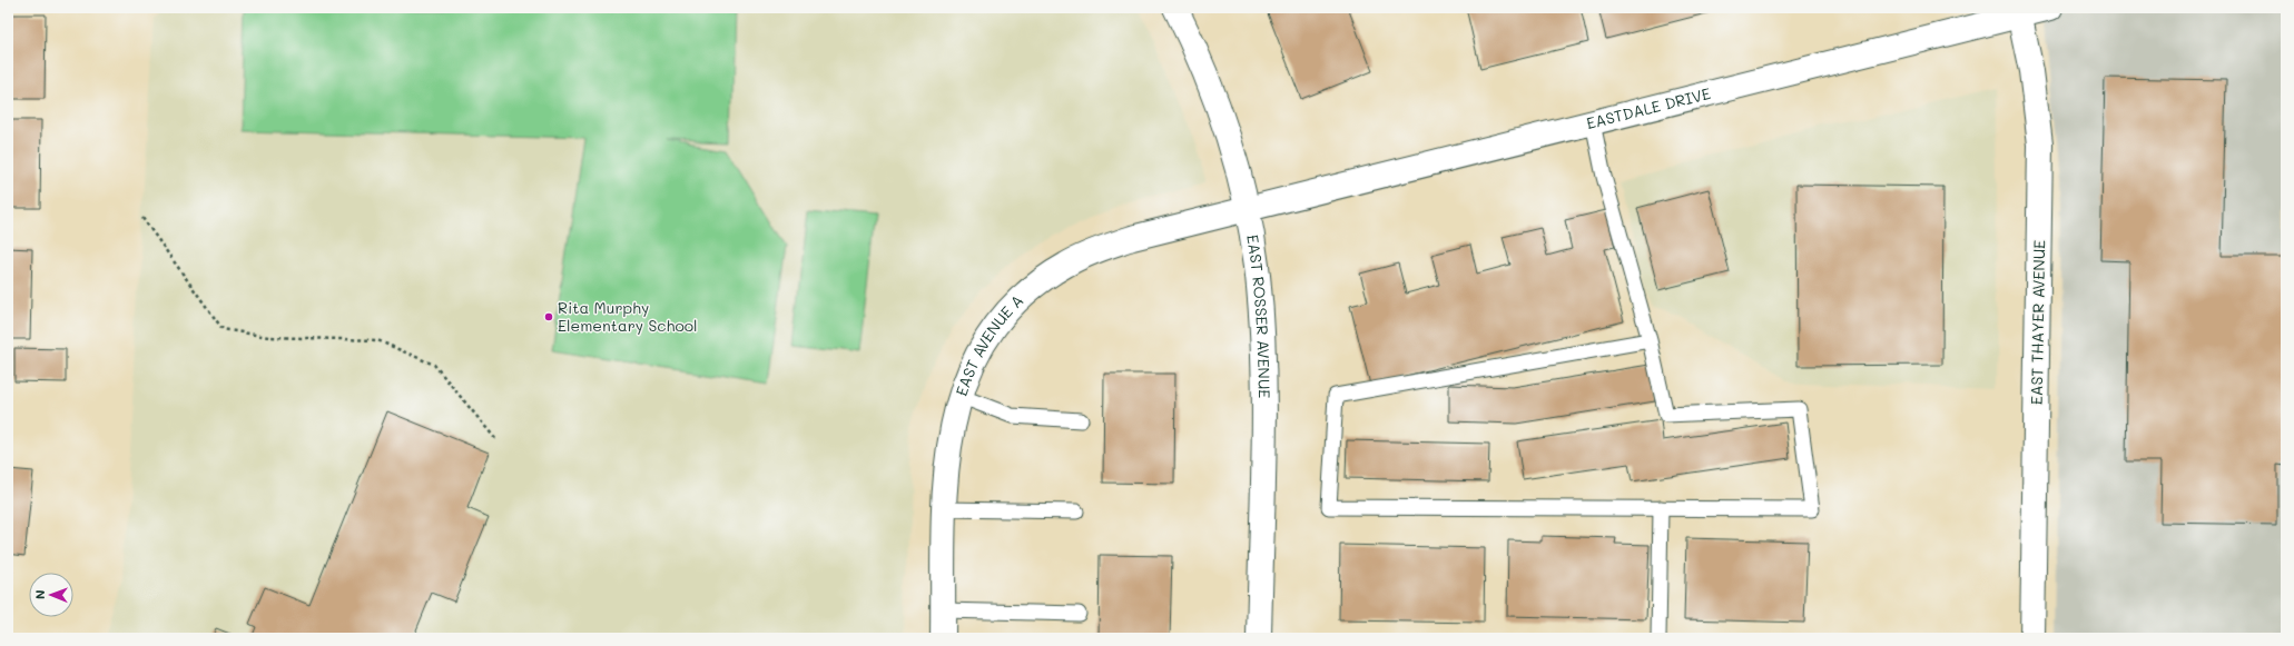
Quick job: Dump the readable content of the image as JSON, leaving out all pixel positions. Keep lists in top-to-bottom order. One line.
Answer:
{"streets":{"street":["EASTDALE DRIVE","EAST ROSSER AVENUE","EAST THAYER AVENUE","EAST AVENUE A"]},"crossings":[["EASTDALE DRIVE","EAST ROSSER AVENUE"],["EASTDALE DRIVE","EAST THAYER AVENUE"],["EASTDALE DRIVE","EAST AVENUE A"],["EAST ROSSER AVENUE","EAST AVENUE A"]],"places":["Rita Murphy Elementary School"],"north":"left"}
